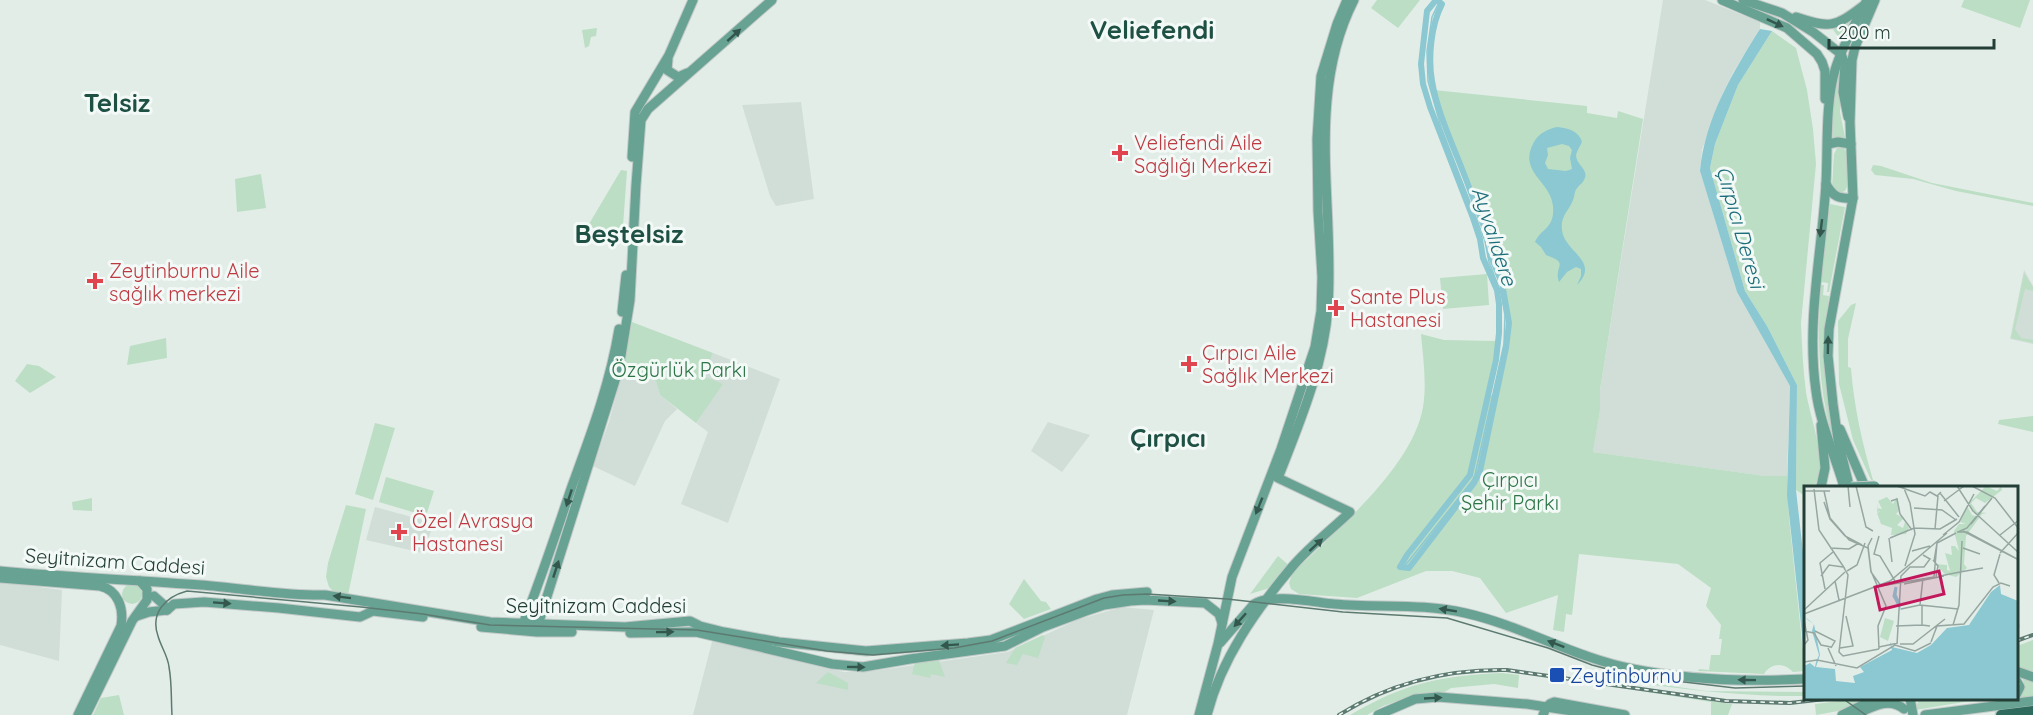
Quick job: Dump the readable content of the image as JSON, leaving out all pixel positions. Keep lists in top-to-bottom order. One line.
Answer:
{"streets":{"main road":["Seyitnizam Caddesi"]},"districts":["Veliefendi","Telsiz","Beştelsiz","Çırpıcı"],"water":["Çırpıcı Deresi","Ayvalıdere"],"parks":["Özgürlük Parkı","Çırpıcı Şehir Parkı"],"places":{"health":["Veliefendi Aile Sağlığı Merkezi","Zeytinburnu Aile sağlık merkezi","Sante Plus Hastanesi","Çırpıcı Aile Sağlık Merkezi","Özel Avrasya Hastanesi"],"transit":["Zeytinburnu"]},"scale_bar":"200 m"}
